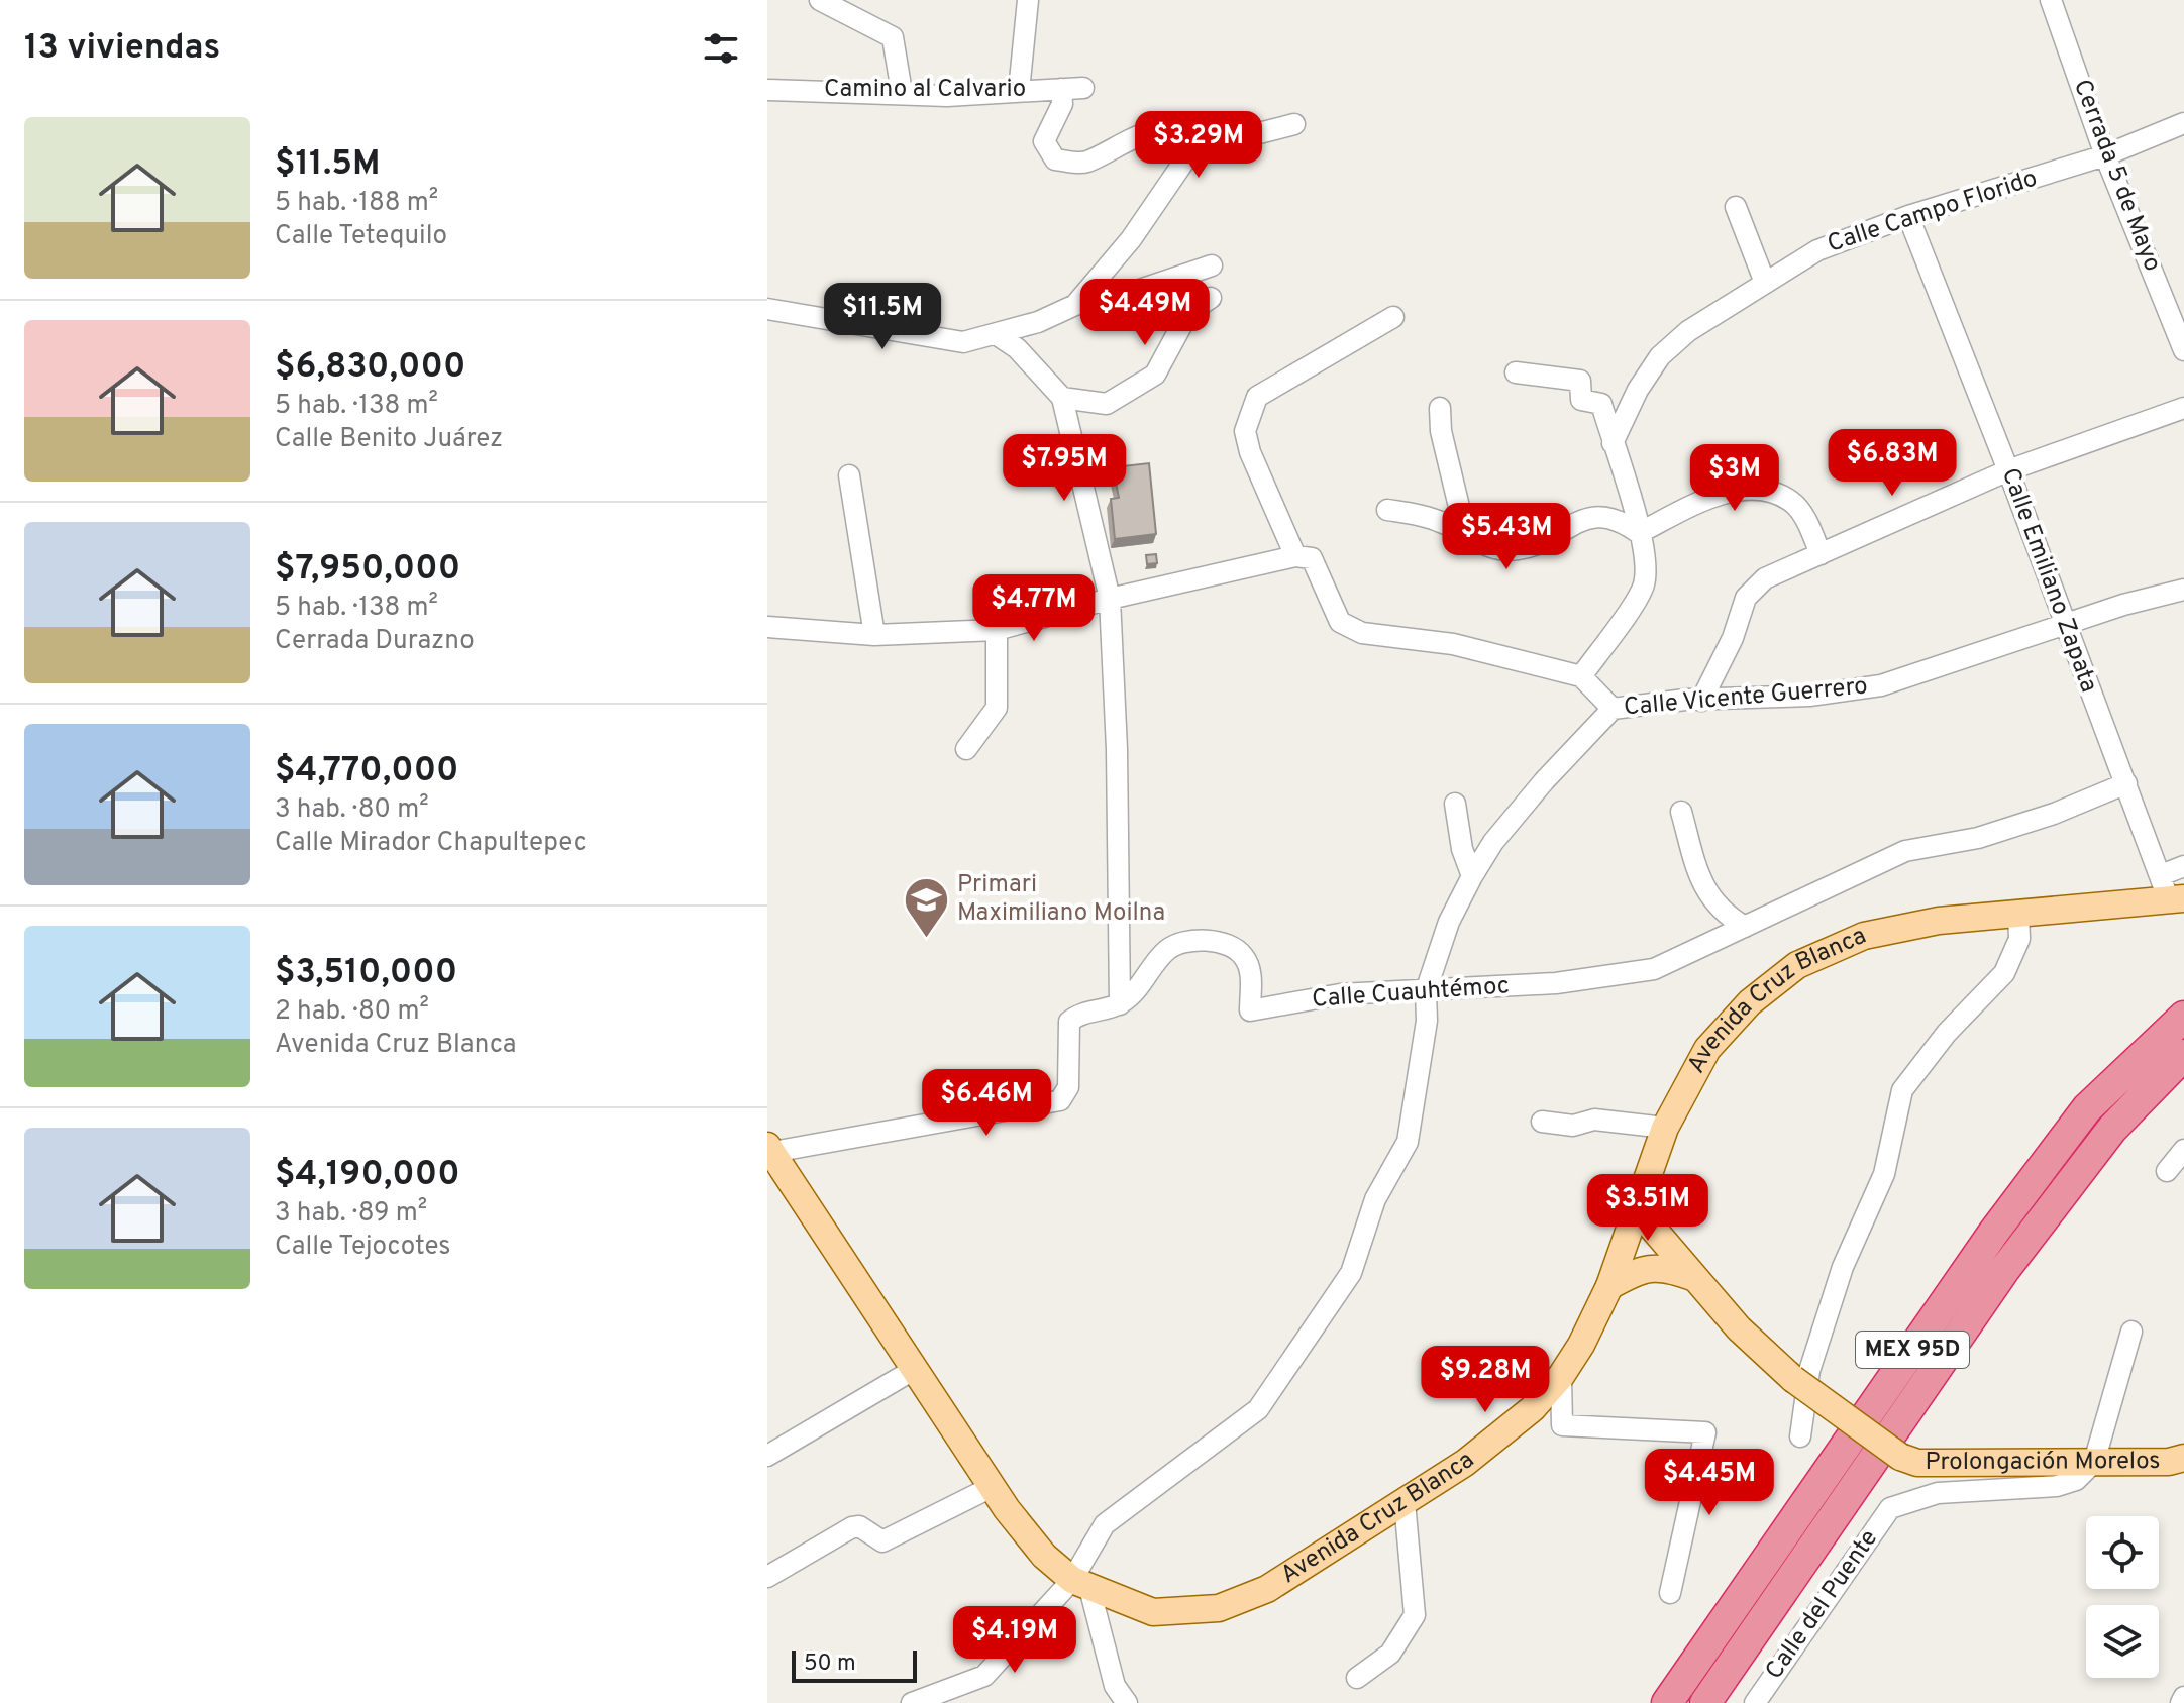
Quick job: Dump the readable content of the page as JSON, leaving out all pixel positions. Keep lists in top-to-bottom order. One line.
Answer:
{"streets":{"highway":["MEX 95D"],"main road":["Avenida Cruz Blanca","Prolongación Morelos"],"street":["Camino al Calvario","Cerrada 5 de Mayo","Calle Campo Florido","Calle Emiliano Zapata","Calle Vicente Guerrero","Calle Cuauhtémoc","Calle del Puente"]},"crossings":[["Cerrada 5 de Mayo","Calle Campo Florido"],["Calle Campo Florido","Calle Emiliano Zapata"],["Calle Emiliano Zapata","Calle Vicente Guerrero"],["Calle Emiliano Zapata","Calle Cuauhtémoc"],["Calle Emiliano Zapata","Avenida Cruz Blanca"],["Calle Vicente Guerrero","Calle Cuauhtémoc"],["Calle Vicente Guerrero","Avenida Cruz Blanca"],["Prolongación Morelos","Calle del Puente"]],"places":{"school or university":["Primari Maximiliano Moilna"]},"scale_bar":"50 m","page":{"heading":"13 viviendas","list":[{"name":"$11.5M","note":"5 hab. · 188 m² · Calle Tetequilo"},{"name":"$6,830,000","note":"5 hab. · 138 m² · Calle Benito Juárez"},{"name":"$7,950,000","note":"5 hab. · 138 m² · Cerrada Durazno"},{"name":"$4,770,000","note":"3 hab. · 80 m² · Calle Mirador Chapultepec"},{"name":"$3,510,000","note":"2 hab. · 80 m² · Avenida Cruz Blanca"},{"name":"$4,190,000","note":"3 hab. · 89 m² · Calle Tejocotes"}],"price":["$3.29M","$4.49M","$11.5M","$6.83M","$7.95M","$3M","$5.43M","$4.77M","$6.46M","$3.51M","$9.28M","$4.45M","$4.19M"],"scale":"50 m"}}
